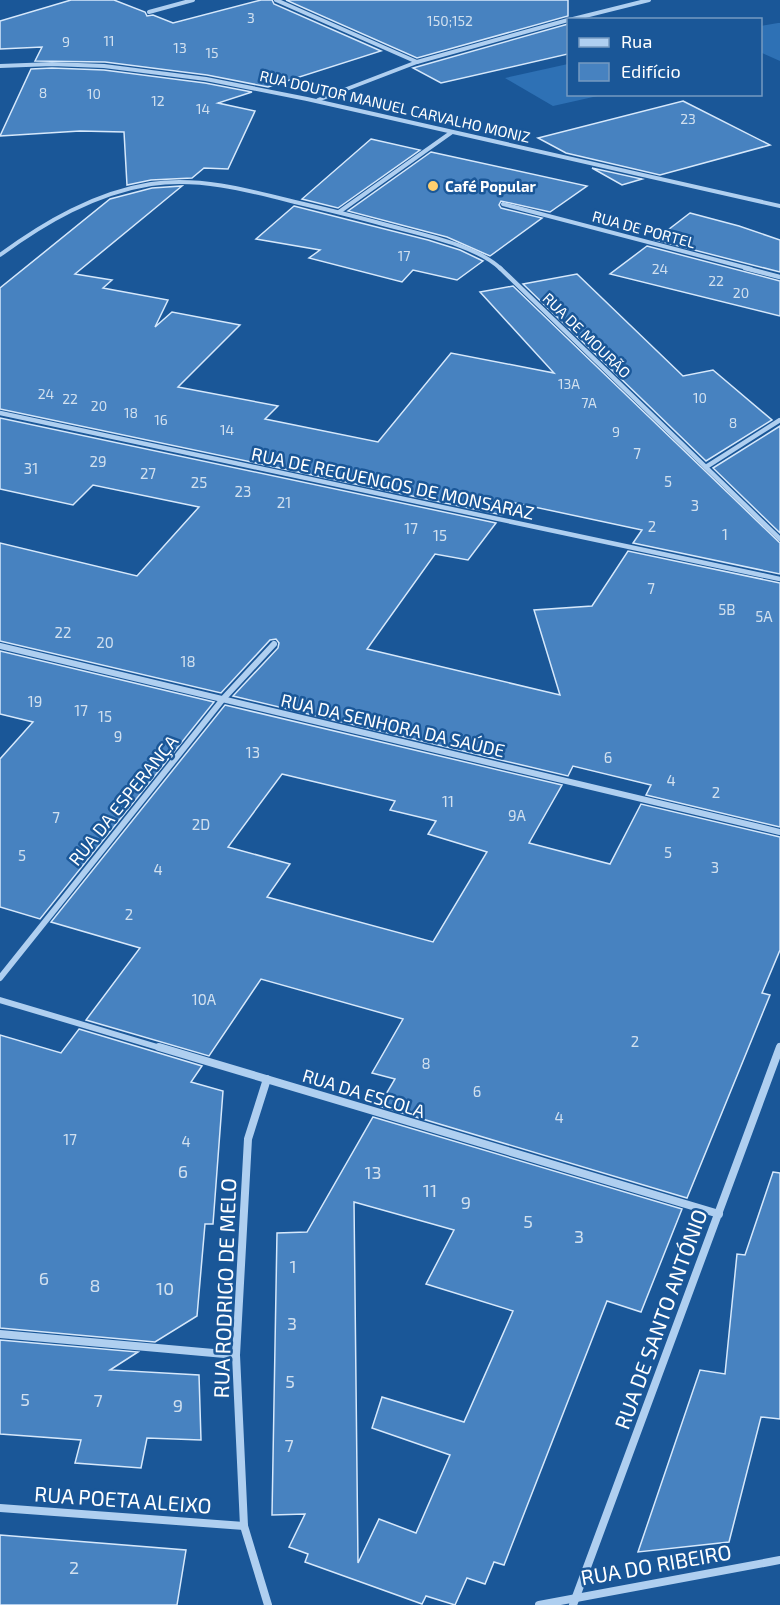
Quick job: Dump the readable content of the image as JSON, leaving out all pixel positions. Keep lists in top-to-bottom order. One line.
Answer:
{"streets":{"street":["RUA DOUTOR MANUEL CARVALHO MONIZ","RUA DE PORTEL","RUA DE MOURÃO","RUA DE REGUENGOS DE MONSARAZ","RUA DA SENHORA DA SAÚDE","RUA DA ESPERANÇA","RUA DA ESCOLA","RUA RODRIGO DE MELO","RUA DE SANTO ANTÓNIO","RUA POETA ALEIXO","RUA DO RIBEIRO"]},"crossings":[["RUA DA SENHORA DA SAÚDE","RUA DA ESPERANÇA"],["RUA DA ESCOLA","RUA RODRIGO DE MELO"],["RUA DA ESCOLA","RUA DE SANTO ANTÓNIO"],["RUA RODRIGO DE MELO","RUA POETA ALEIXO"],["RUA DE SANTO ANTÓNIO","RUA DO RIBEIRO"]],"places":["Café Popular"],"house_numbers":["3","150;152","11","9","13","15","8","10","12","14","23","17","24","22","20","13A","24","10","22","7A","20","18","16","8","14","9","7","29","31","27","5","25","23","21","3","2","17","1","15","7","5B","5A","22","20","18","19","17","15","9","13","6","4","2","11","9A","7","2D","5","5","3","4","2","10A","2","8","6","4","17","4","6","13","11","9","5","3","1","6","8","10","3","5","5","7","9","7","2"],"legend":["Rua","Edifício"]}
